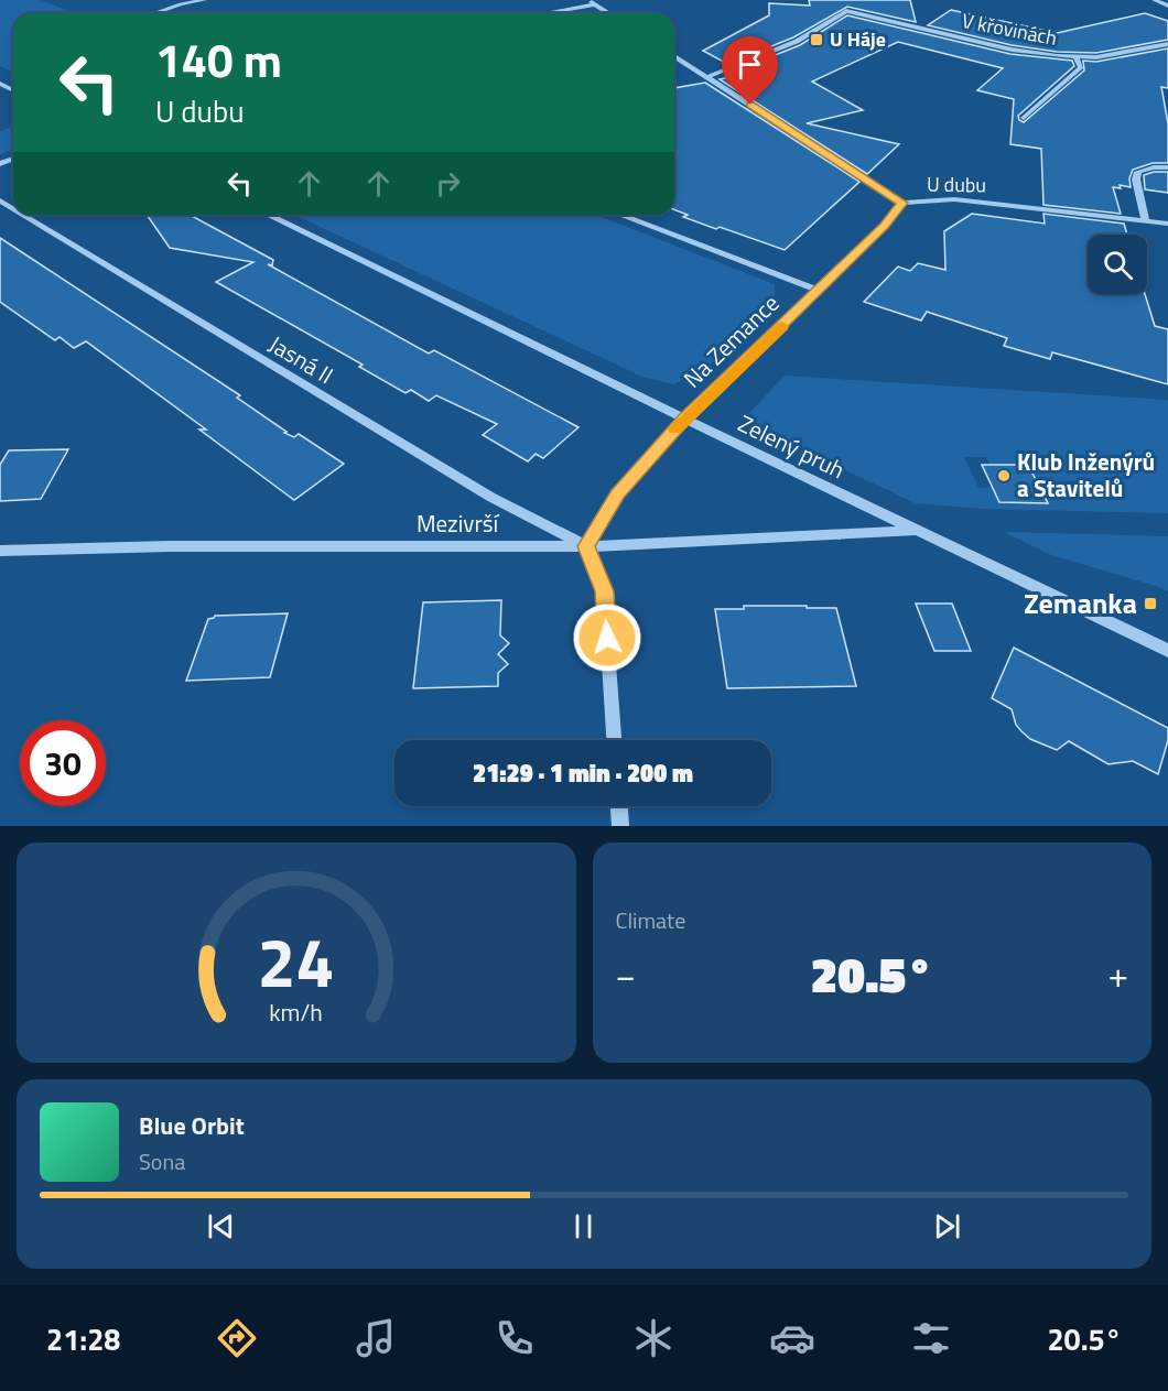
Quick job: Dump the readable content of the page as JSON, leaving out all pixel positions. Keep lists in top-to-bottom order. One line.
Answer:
{"streets":{"street":["V křovinách","U dubu","Na Zemance","Jasná II","Zelený pruh","Mezivrší"]},"crossings":[["U dubu","Na Zemance"],["Na Zemance","Jasná II"],["Na Zemance","Zelený pruh"],["Na Zemance","Mezivrší"],["Jasná II","Mezivrší"],["Zelený pruh","Mezivrší"]],"places":{"transit":["U Háje","Zemanka"],"other":["Klub Inženýrů a Stavitelů"]},"page":{"turn":["140 m","U dubu"],"limit":"30","trip":"21:29 · 1 min · 200 m","tile":"Climate","heat":["−","20.5°","+"],"song":["Blue Orbit","Sona"],"tabs":["21:28","20.5°"],"gauge":["24","km/h"]}}
